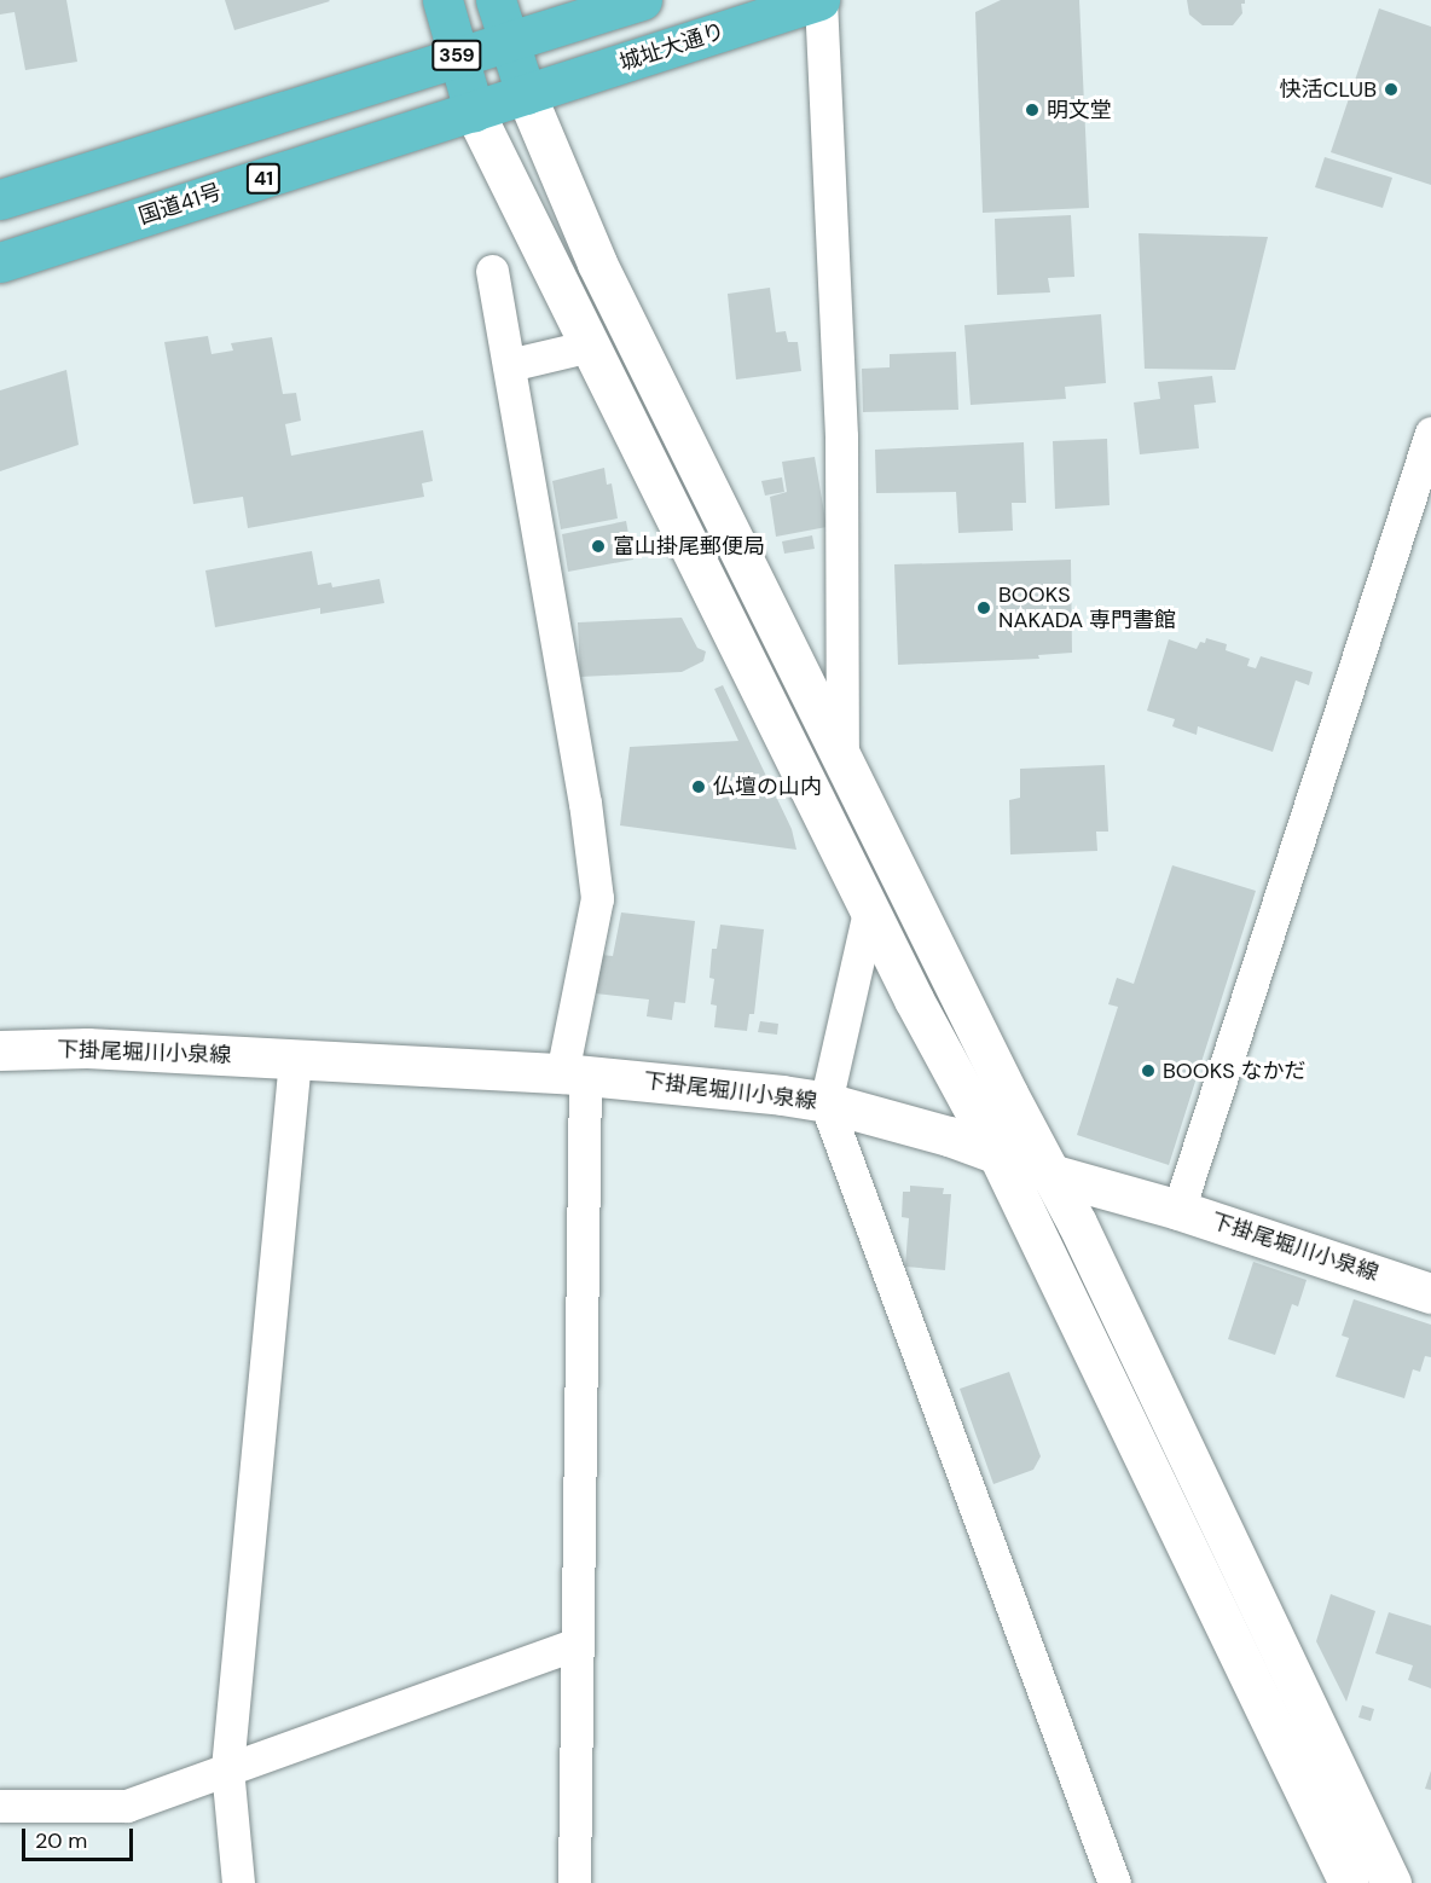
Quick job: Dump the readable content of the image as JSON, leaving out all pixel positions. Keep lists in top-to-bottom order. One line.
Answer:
{"streets":{"highway":["城址大通り","359","41","国道41号"],"street":["下掛尾堀川小泉線"]},"crossings":[["城址大通り","359"],["城址大通り","国道41号"],["359","国道41号"]],"places":["快活CLUB","明文堂","富山掛尾郵便局","BOOKS NAKADA 専門書館","仏壇の山内","BOOKS なかだ"],"scale_bar":"20 m"}
